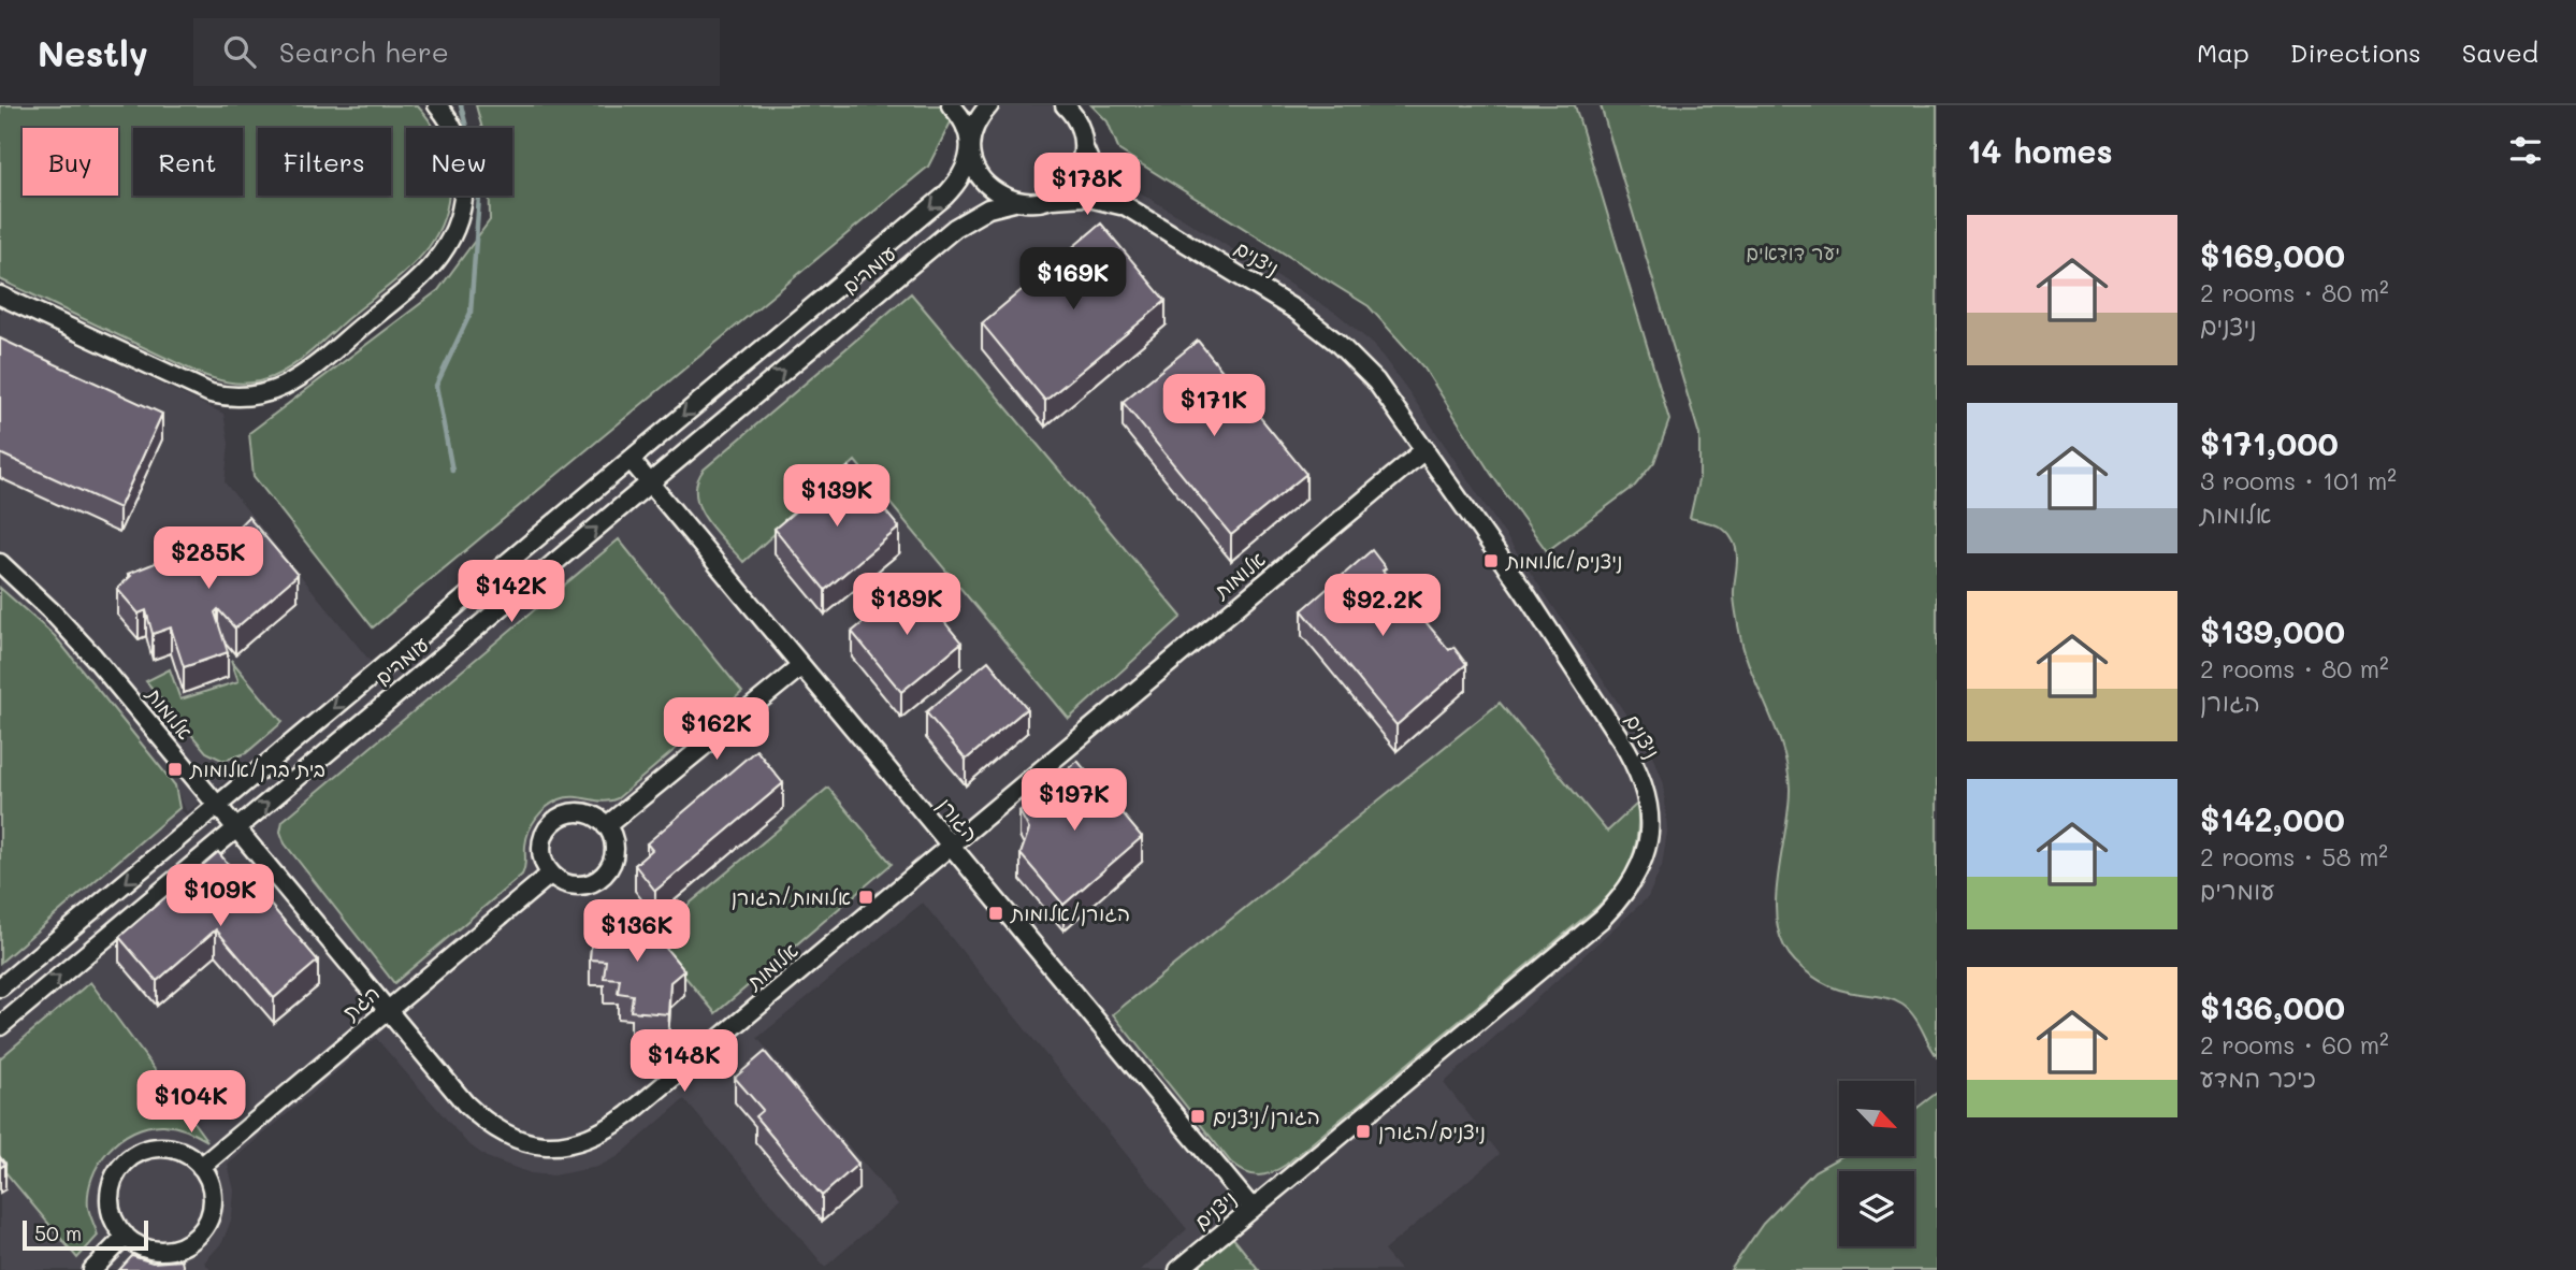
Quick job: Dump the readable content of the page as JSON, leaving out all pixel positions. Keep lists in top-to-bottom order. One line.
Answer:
{"streets":{"street":["ניצנים","עומרים","אלומות","הגורן","הגת"]},"crossings":[["ניצנים","עומרים"],["ניצנים","אלומות"],["ניצנים","הגורן"],["עומרים","אלומות"],["עומרים","הגורן"],["אלומות","הגורן"],["אלומות","הגת"]],"parks":["יער דודאים"],"places":{"transit":["ניצנים/אלומות","בית ברן/אלומות","אלומות/הגורן","הגורן/אלומות","הגורן/ניצנים","ניצנים/הגורן"]},"scale_bar":"50 m","north":"bottom right","page":{"header":"Nestly","search":"Search here","nav":["Map","Directions","Saved"],"heading":"14 homes","chip":["Buy","Rent","Filters","New"],"price":["$178K","$169K","$171K","$139K","$285K","$142K","$189K","$92.2K","$162K","$197K","$109K","$136K","$148K","$104K"],"list":[{"name":"$169,000","note":"2 rooms · 80 m² · ניצנים"},{"name":"$171,000","note":"3 rooms · 101 m² · אלומות"},{"name":"$139,000","note":"2 rooms · 80 m² · הגורן"},{"name":"$142,000","note":"2 rooms · 58 m² · עומרים"},{"name":"$136,000","note":"2 rooms · 60 m² · כיכר המדע"}],"scale":"50 m"}}
